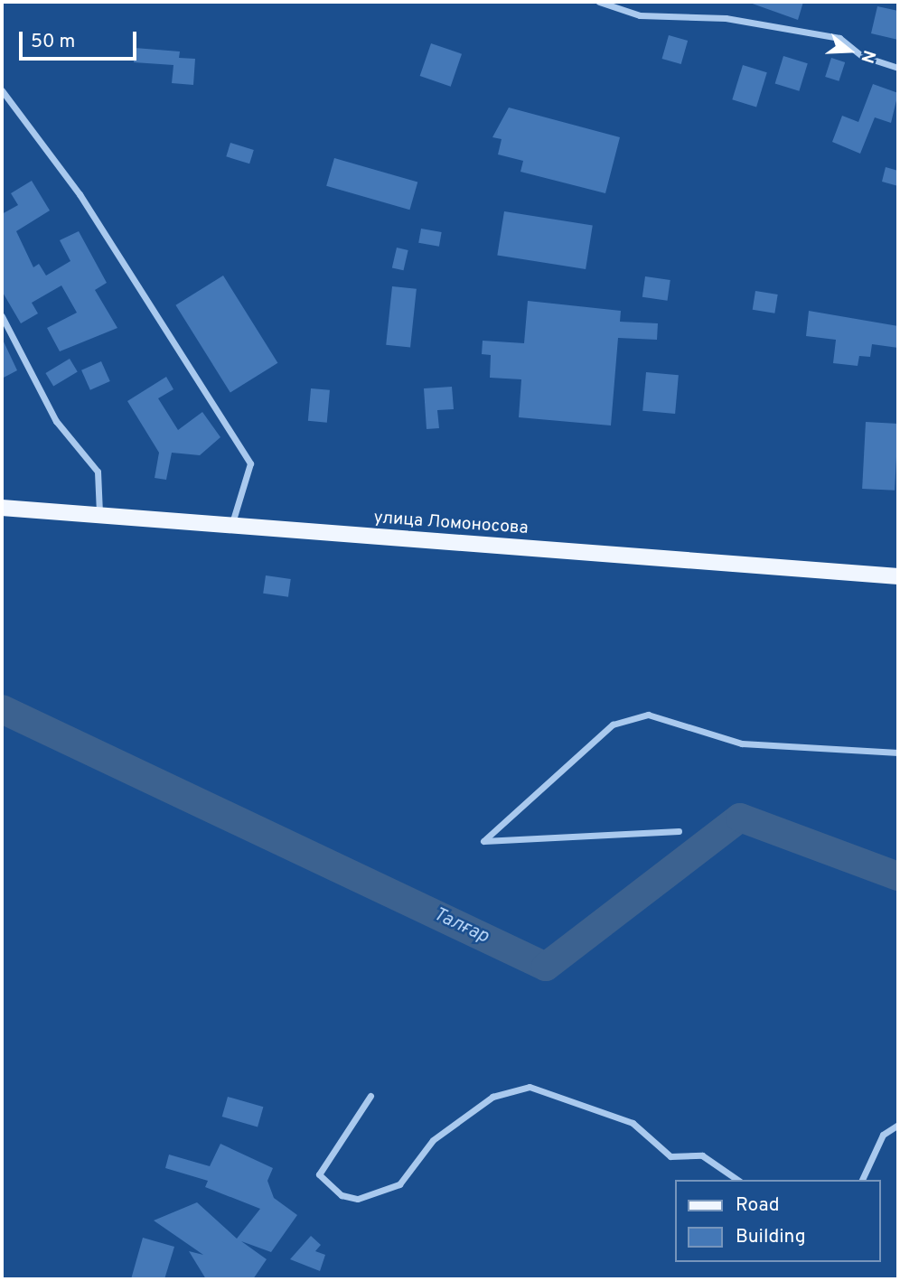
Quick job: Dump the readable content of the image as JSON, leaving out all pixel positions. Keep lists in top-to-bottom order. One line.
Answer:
{"streets":{"main road":["улица Ломоносова"]},"water":["Талғар"],"legend":["Road","Building"],"scale_bar":"50 m","north":"right"}
